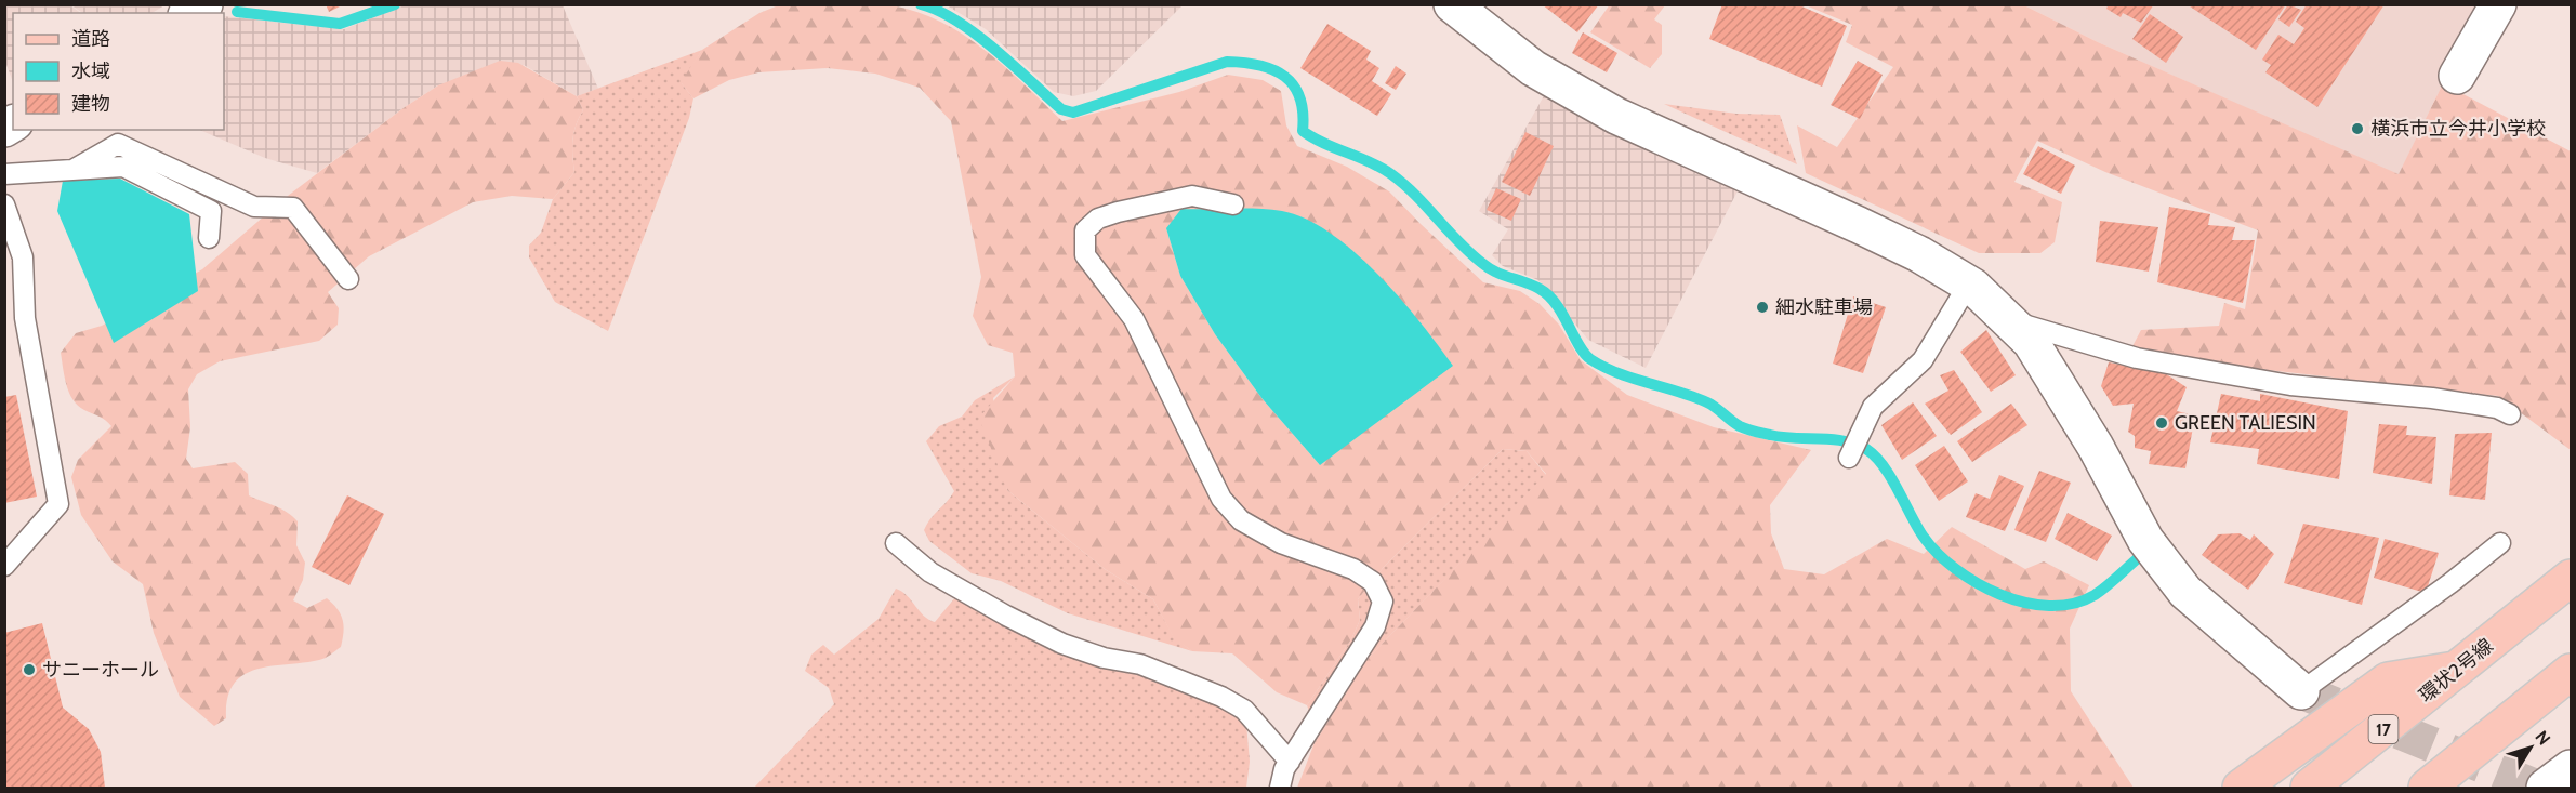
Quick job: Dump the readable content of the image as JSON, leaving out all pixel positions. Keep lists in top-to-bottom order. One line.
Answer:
{"streets":{"main road":["環状2号線","17"]},"places":["横浜市立今井小学校","細水駐車場","GREEN TALIESIN","サニーホール"],"legend":["道路","水域","建物"],"north":"top right"}
